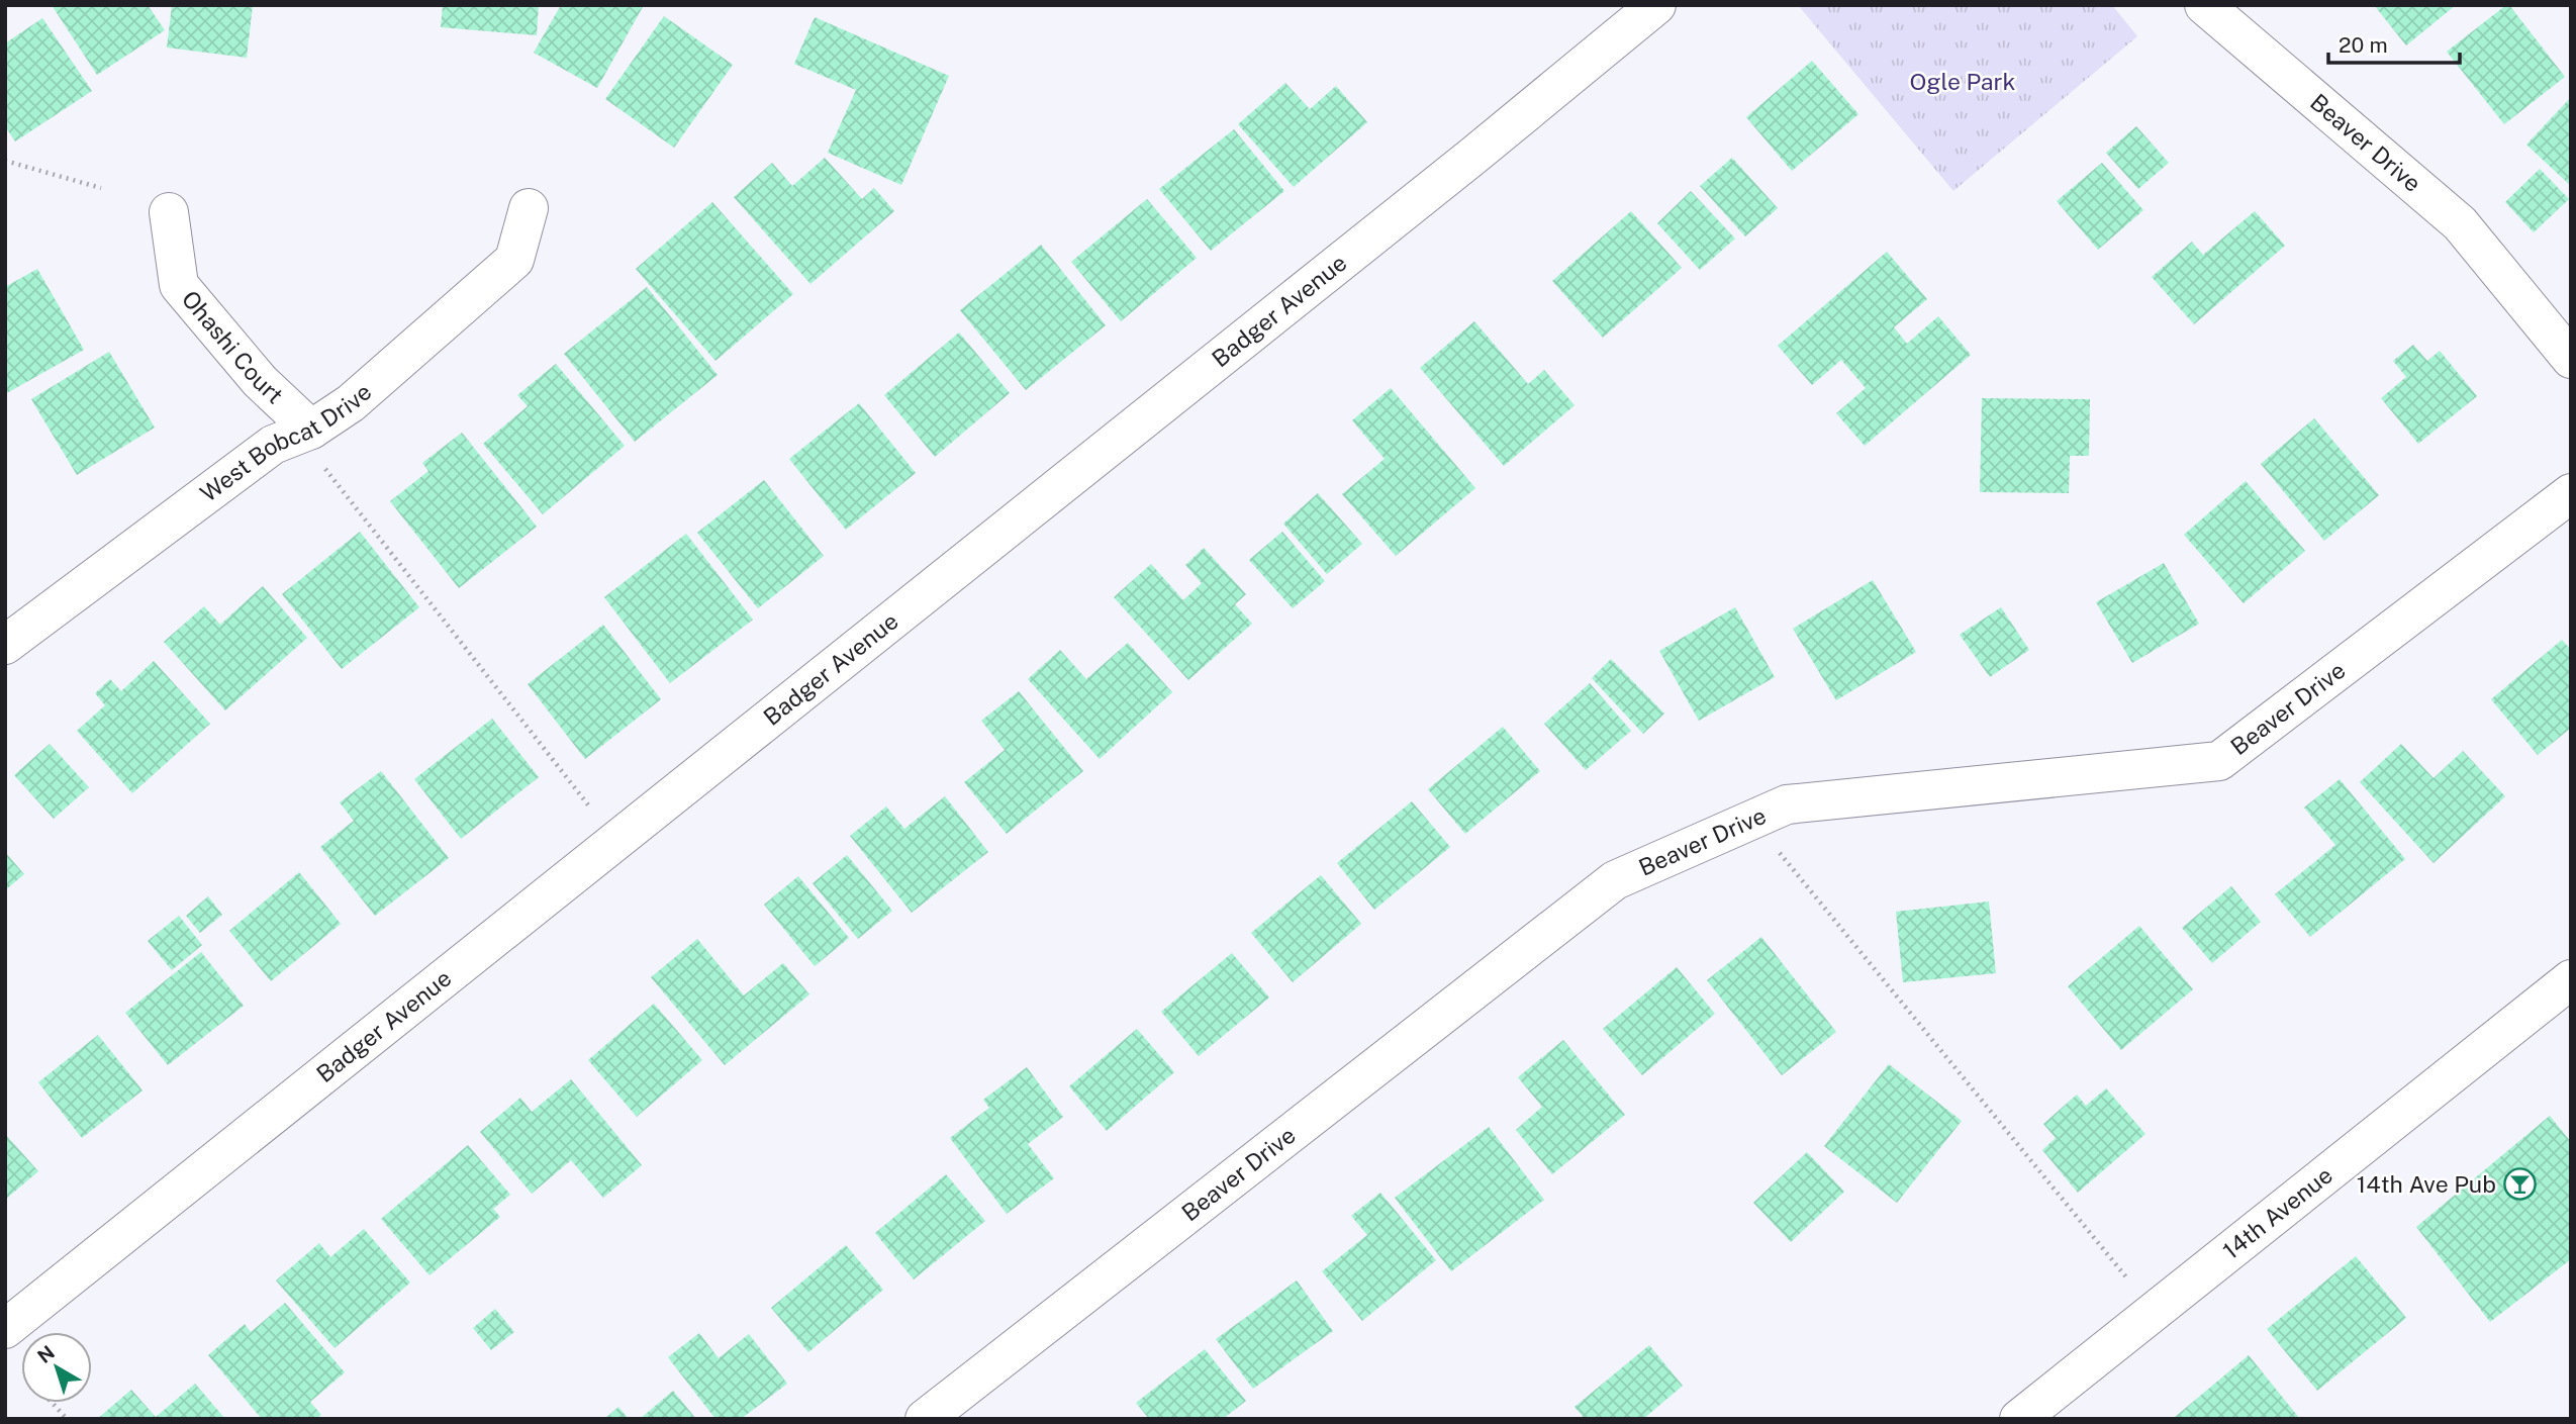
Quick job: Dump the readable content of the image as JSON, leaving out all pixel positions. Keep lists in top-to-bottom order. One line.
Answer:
{"streets":{"street":["Beaver Drive","Badger Avenue","Ohashi Court","West Bobcat Drive","14th Avenue"]},"crossings":[["Ohashi Court","West Bobcat Drive"]],"parks":["Ogle Park"],"places":{"bar":["14th Ave Pub"]},"scale_bar":"20 m","north":"top left"}
